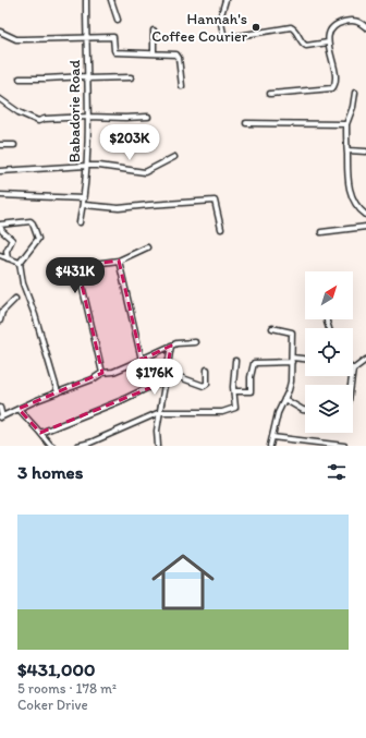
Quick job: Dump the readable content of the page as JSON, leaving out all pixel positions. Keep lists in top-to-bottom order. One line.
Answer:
{"streets":{"street":["Babadorie Road"]},"places":["Hannah's Coffee Courier"],"north":"top right","page":{"price":["$203K","$431K","$176K"],"heading":"3 homes","list":[{"name":"$431,000","note":"5 rooms · 178 m² · Coker Drive"}]}}
